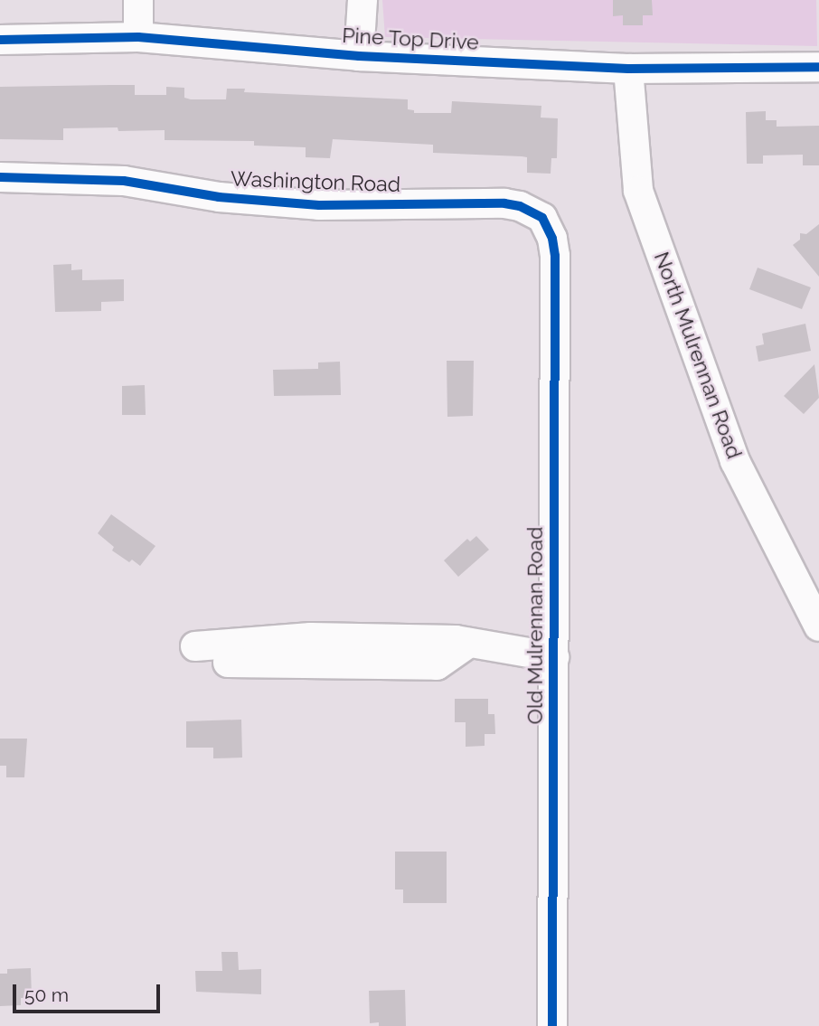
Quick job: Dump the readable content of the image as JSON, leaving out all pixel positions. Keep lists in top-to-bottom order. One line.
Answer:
{"streets":{"street":["Pine Top Drive","Washington Road","North Mulrennan Road","Old Mulrennan Road"]},"crossings":[["Pine Top Drive","North Mulrennan Road"],["Washington Road","Old Mulrennan Road"]],"scale_bar":"50 m"}
